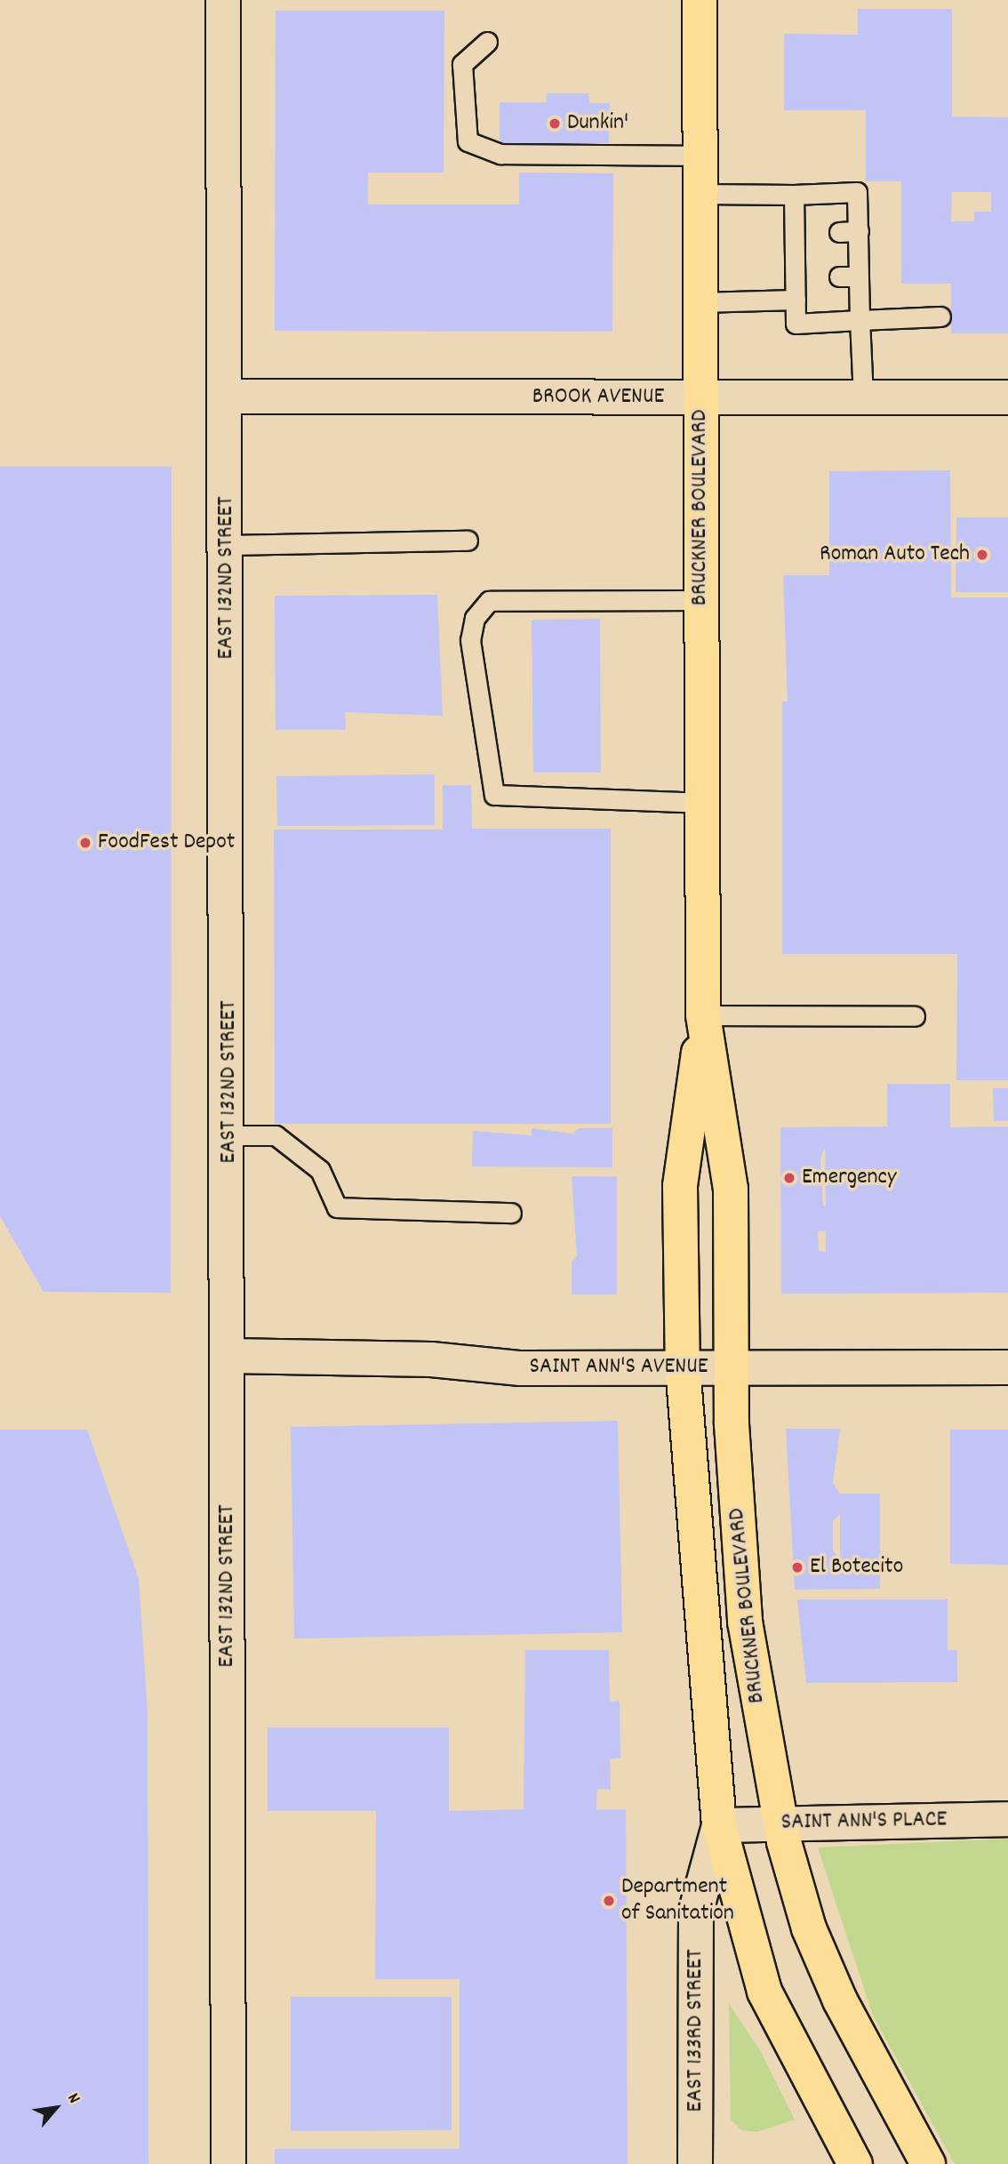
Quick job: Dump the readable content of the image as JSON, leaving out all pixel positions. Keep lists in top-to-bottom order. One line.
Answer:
{"streets":{"main road":["BRUCKNER BOULEVARD"],"street":["BROOK AVENUE","EAST 132ND STREET","SAINT ANN'S AVENUE","SAINT ANN'S PLACE","EAST 133RD STREET"]},"crossings":[["BROOK AVENUE","BRUCKNER BOULEVARD"],["BROOK AVENUE","EAST 132ND STREET"],["BRUCKNER BOULEVARD","SAINT ANN'S AVENUE"],["BRUCKNER BOULEVARD","SAINT ANN'S PLACE"],["BRUCKNER BOULEVARD","EAST 133RD STREET"],["EAST 132ND STREET","SAINT ANN'S AVENUE"],["SAINT ANN'S PLACE","EAST 133RD STREET"]],"places":["Dunkin'","Roman Auto Tech","FoodFest Depot","Emergency","El Botecito","Department of Sanitation"],"north":"top right"}
